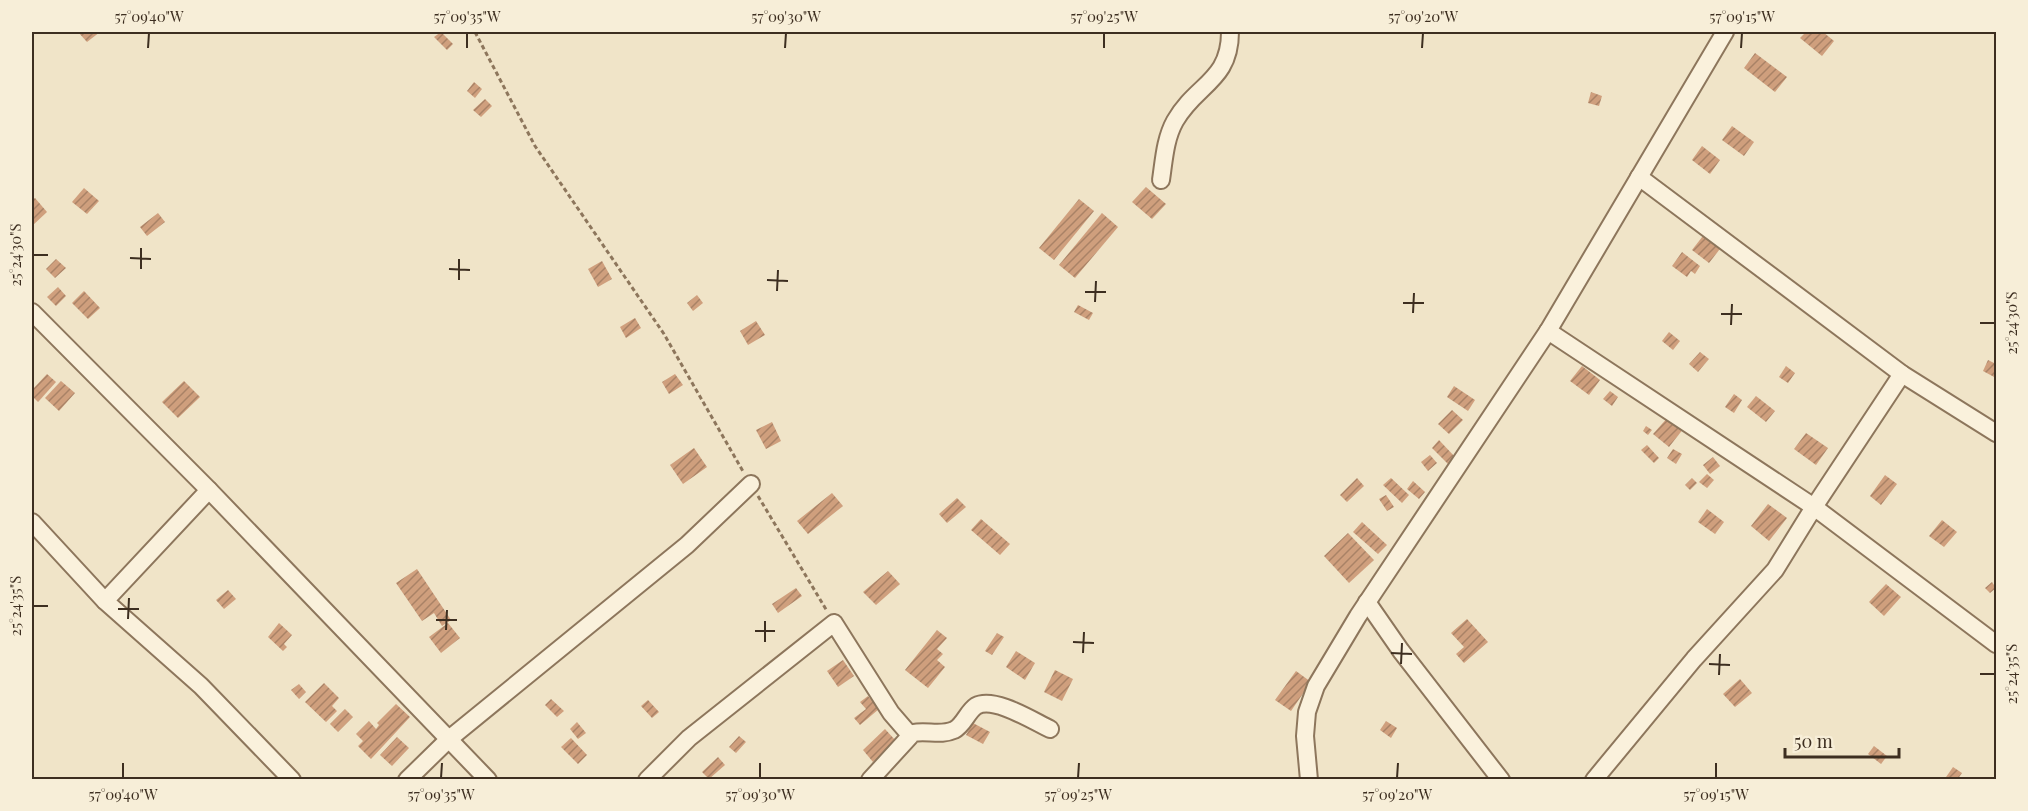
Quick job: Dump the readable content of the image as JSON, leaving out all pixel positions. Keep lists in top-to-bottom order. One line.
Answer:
{"scale_bar":"50 m","coordinates":["57°09'40\"W","57°09'35\"W","57°09'30\"W","57°09'25\"W","57°09'20\"W","57°09'15\"W","25°24'30\"S","25°24'35\"S"]}
